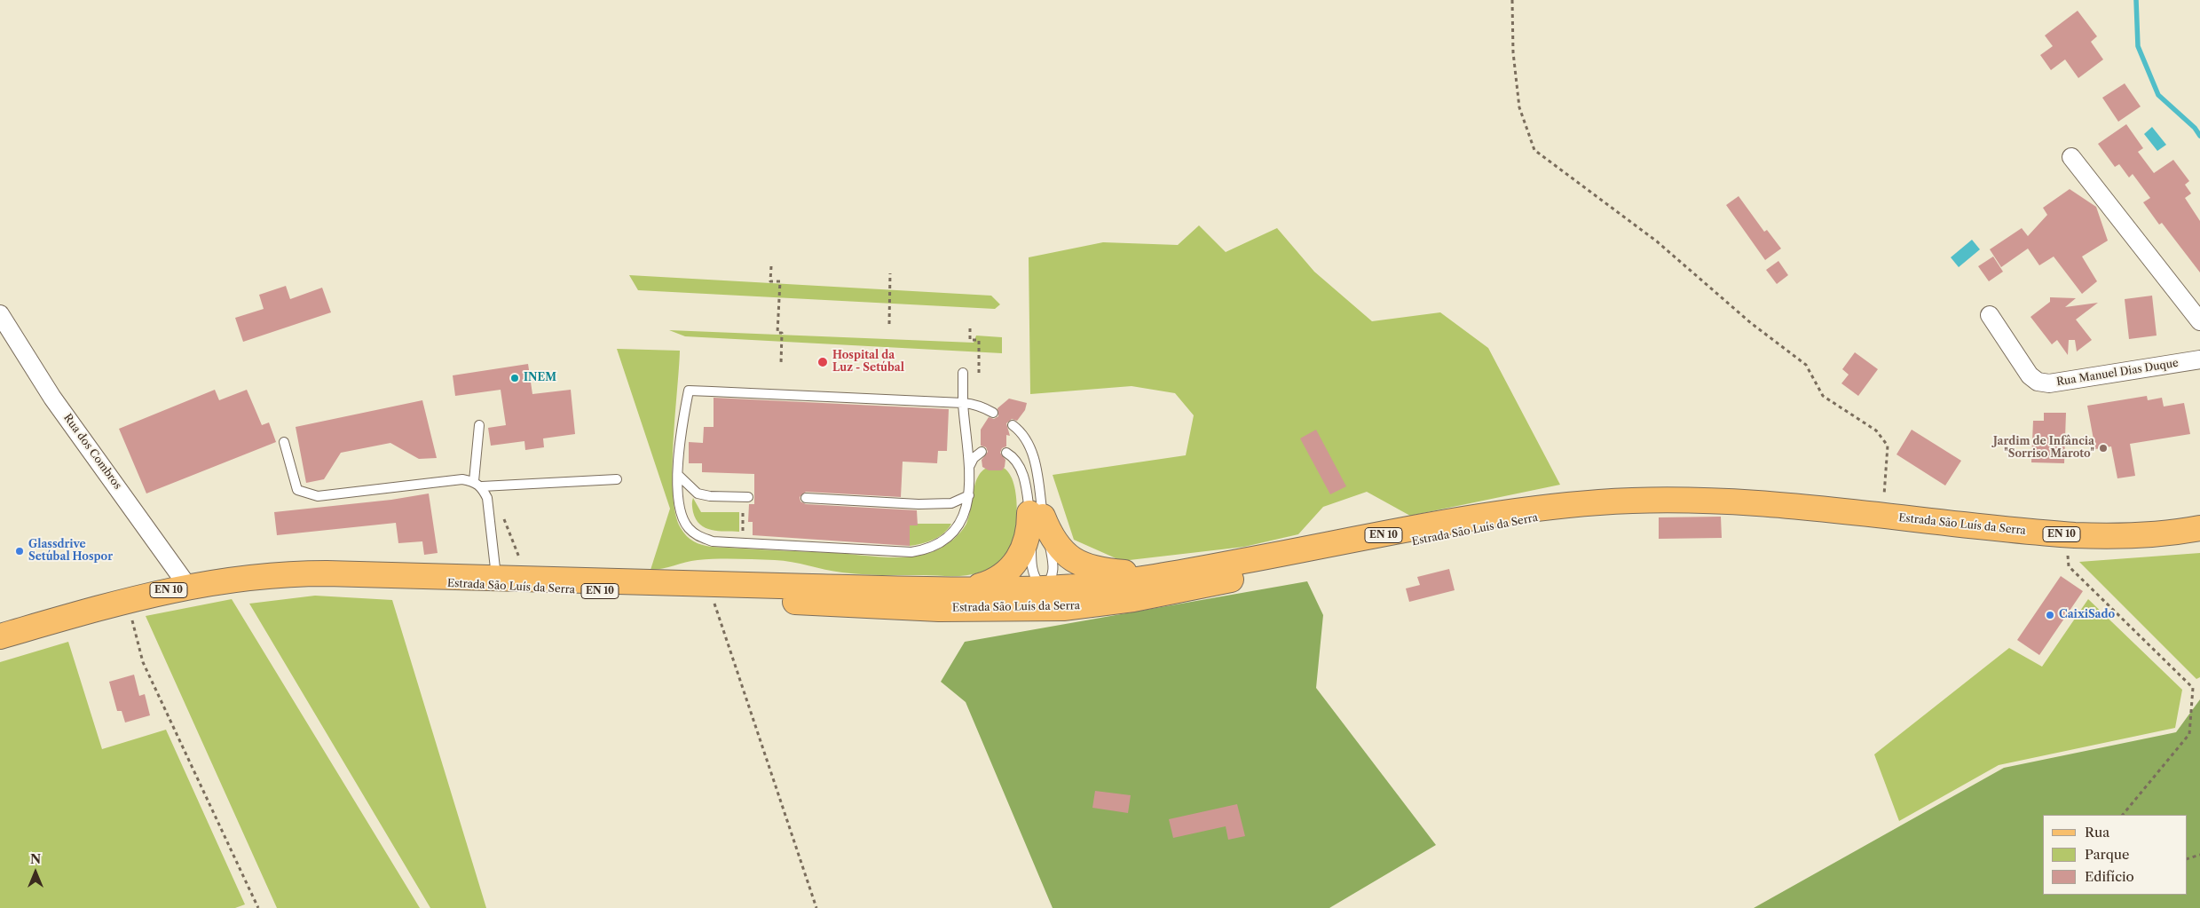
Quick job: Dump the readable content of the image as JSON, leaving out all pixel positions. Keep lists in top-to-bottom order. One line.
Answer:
{"streets":{"main road":["Estrada São Luís da Serra","EN 10"],"street":["Rua Manuel Dias Duque","Rua dos Combros"]},"crossings":[["Rua dos Combros","Estrada São Luís da Serra"]],"places":["Hospital da Luz - Setúbal","INEM","Jardim de Infância \"Sorriso Maroto\"","Glassdrive Setúbal Hospor","CaixiSado"],"legend":["Rua","Parque","Edifício"],"north":"top"}
